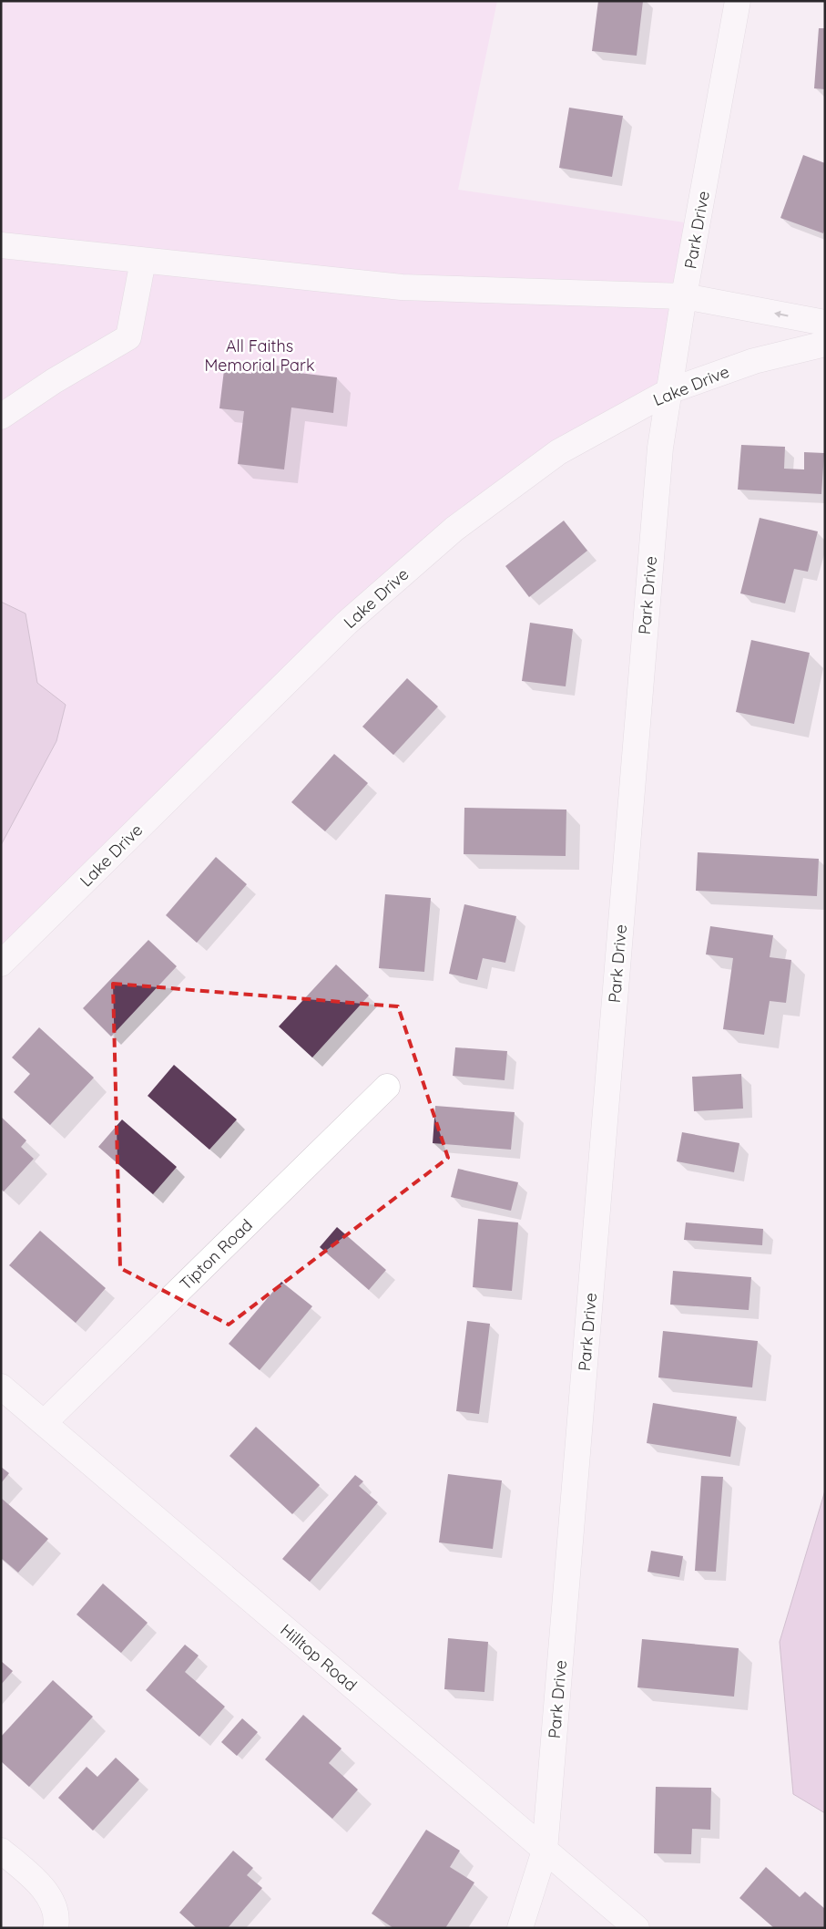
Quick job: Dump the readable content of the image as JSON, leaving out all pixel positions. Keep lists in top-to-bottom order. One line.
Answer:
{"streets":{"street":["Park Drive","Lake Drive","Tipton Road","Hilltop Road"]},"crossings":[["Park Drive","Lake Drive"],["Park Drive","Hilltop Road"],["Tipton Road","Hilltop Road"]],"parks":["All Faiths Memorial Park"]}
